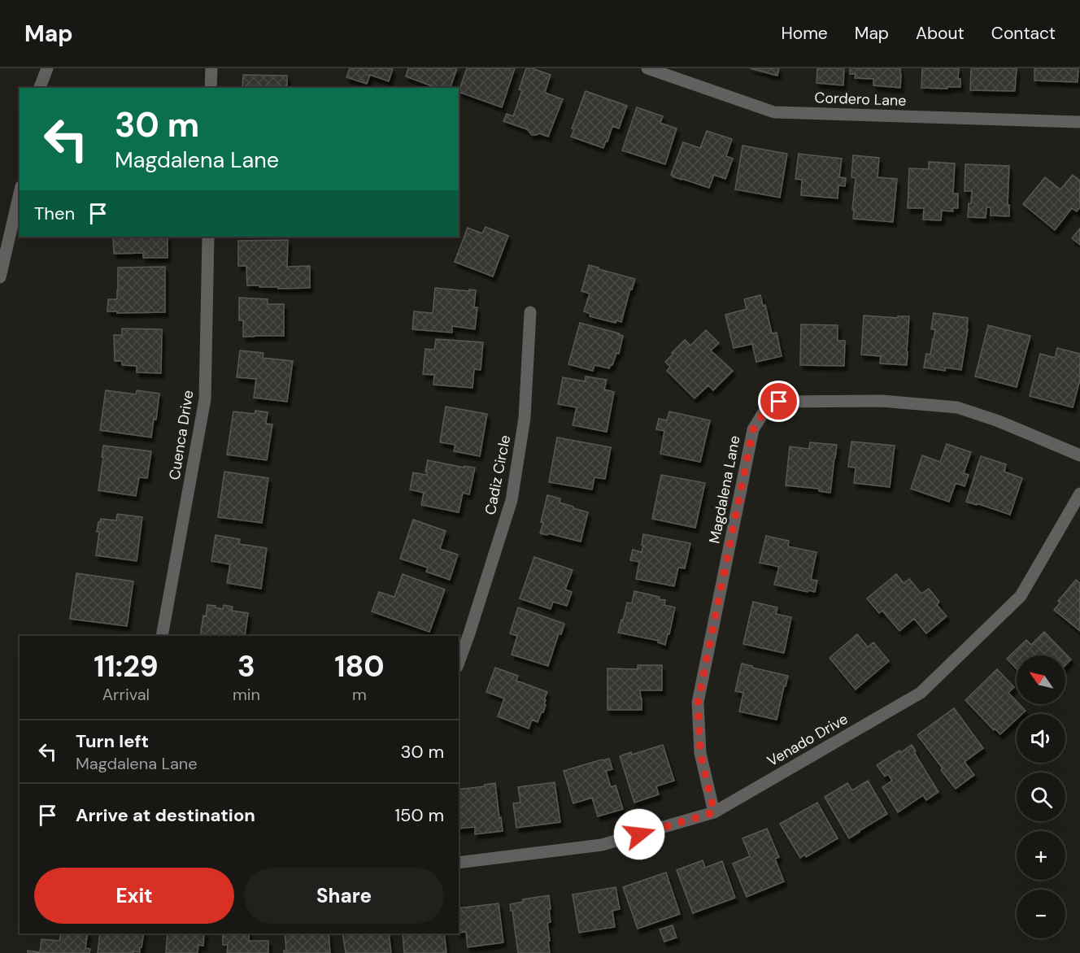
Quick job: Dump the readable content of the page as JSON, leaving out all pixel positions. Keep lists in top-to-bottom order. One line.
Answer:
{"streets":{"street":["Cordero Lane","Cuenca Drive","Cadiz Circle","Magdalena Lane","Venado Drive"]},"crossings":[["Magdalena Lane","Venado Drive"]],"north":"top left","page":{"header":"Map","nav":["Home","Map","About","Contact"],"turn":["30 m","Magdalena Lane"],"then":"Then","eta":["11:29","Arrival","3","min","180","m"],"map_buttons":["+","−"],"list":[{"name":"Turn left","note":"Magdalena Lane","value":"30 m"},{"name":"Arrive at destination","value":"150 m"}],"buttons":["Exit","Share"]}}
